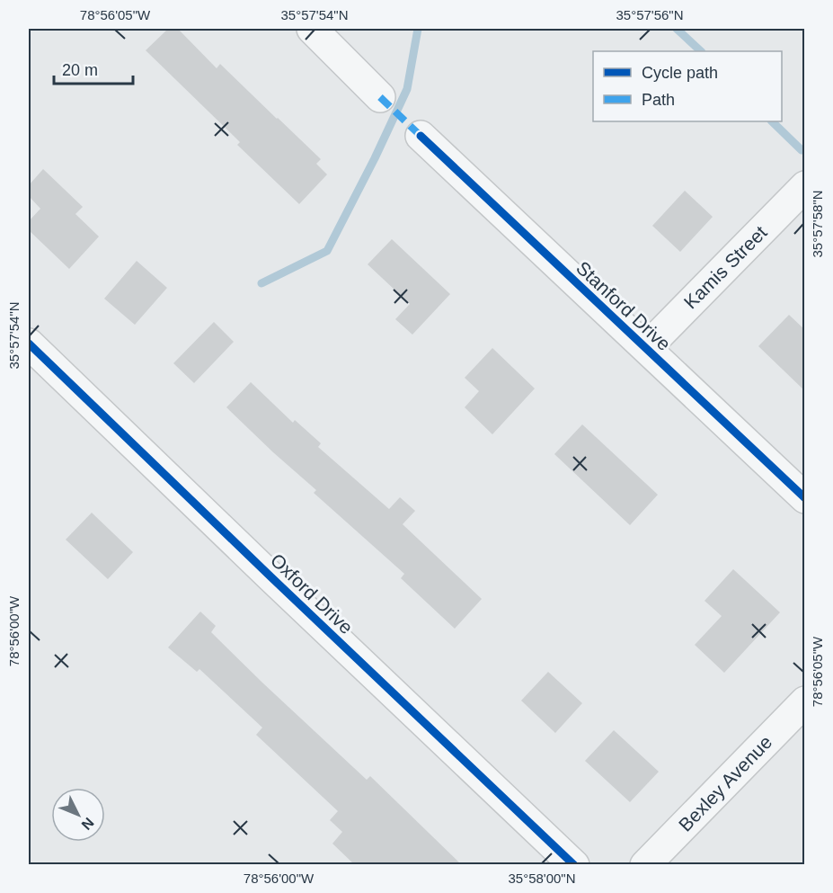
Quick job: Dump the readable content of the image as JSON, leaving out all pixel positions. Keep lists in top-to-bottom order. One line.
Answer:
{"streets":{"street":["Kamis Street","Stanford Drive","Oxford Drive","Bexley Avenue"]},"crossings":[["Kamis Street","Stanford Drive"]],"legend":["Cycle path","Path"],"scale_bar":"20 m","north":"bottom right","coordinates":["78°56'05\"W","35°57'54\"N","35°57'56\"N","35°57'58\"N","78°56'00\"W","35°58'00\"N"]}
